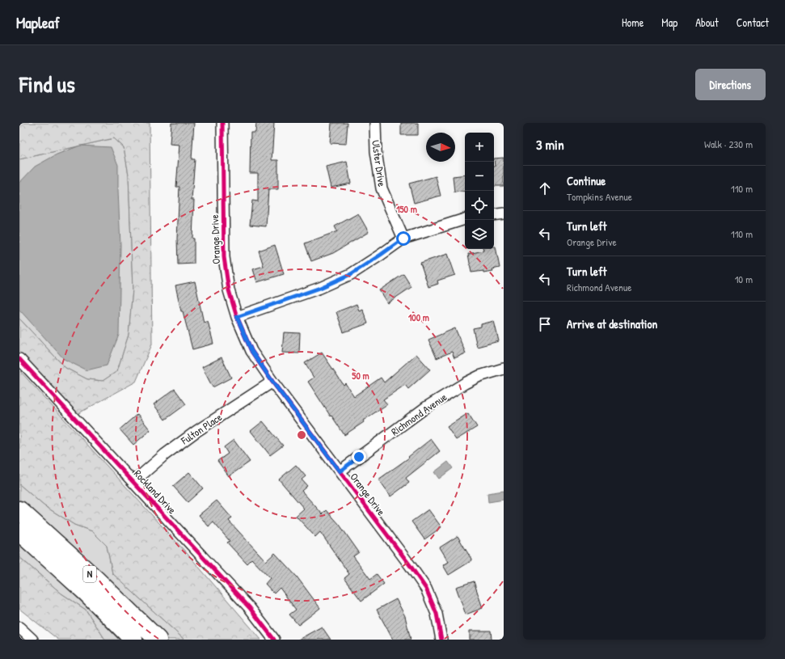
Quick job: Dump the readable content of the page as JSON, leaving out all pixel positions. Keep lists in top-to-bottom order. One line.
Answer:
{"streets":{"highway":["N"],"street":["Ulster Drive","Orange Drive","Richmond Avenue","Fulton Place","Rockland Drive"]},"crossings":[["Orange Drive","Richmond Avenue"],["Orange Drive","Fulton Place"],["Fulton Place","Rockland Drive"]],"north":"right","page":{"header":"Mapleaf","nav":["Home","Map","About","Contact"],"title":"Find us","buttons":"Directions","heading":["3 min","Walk · 230 m"],"map_buttons":["+","−"],"list":[["Continue","Tompkins Avenue","110 m"],["Turn left","Orange Drive","110 m"],["Turn left","Richmond Avenue","10 m"],"Arrive at destination"]},"rings":["150 m","100 m","50 m"]}
